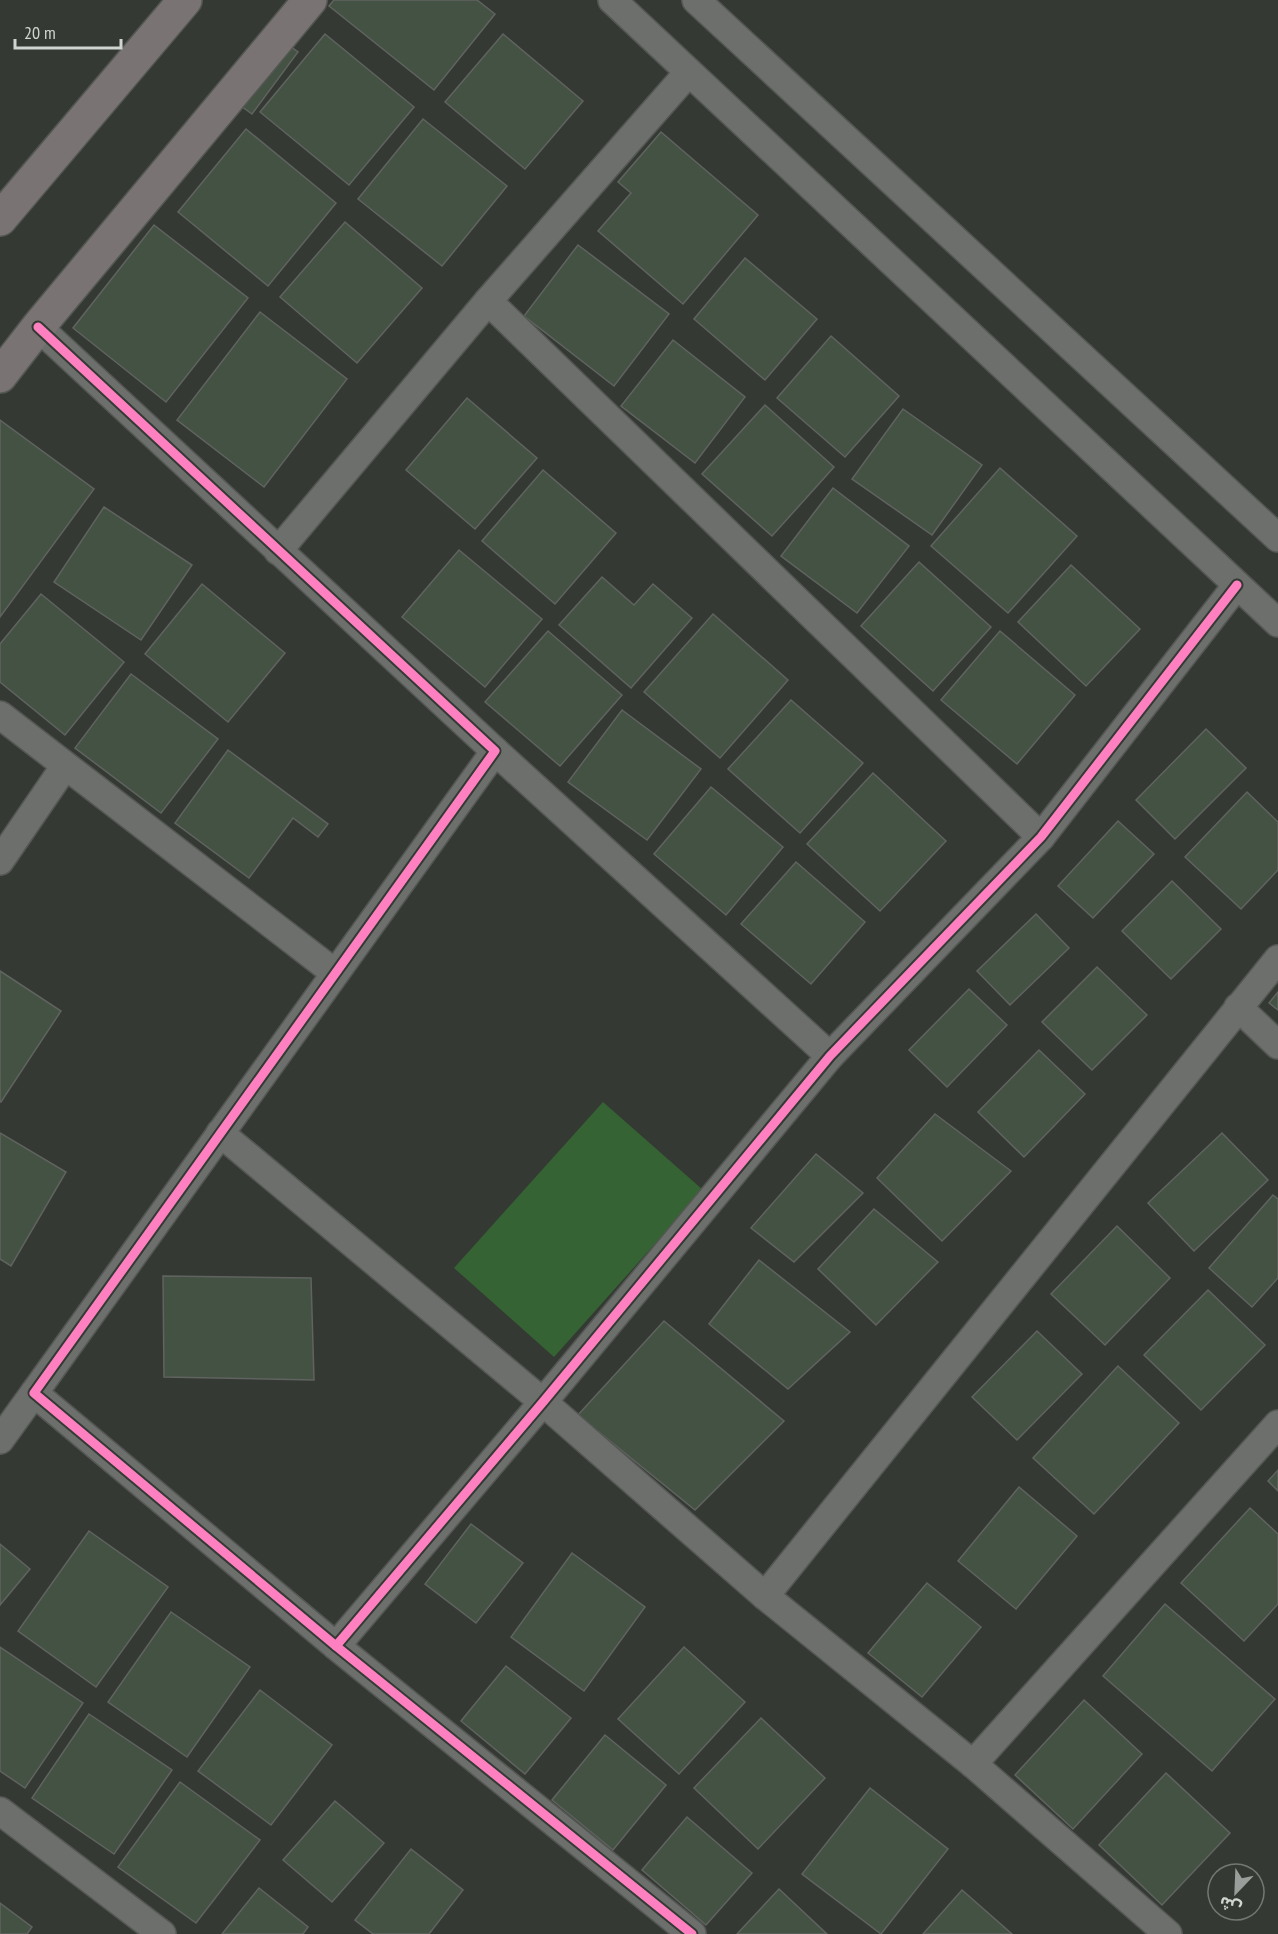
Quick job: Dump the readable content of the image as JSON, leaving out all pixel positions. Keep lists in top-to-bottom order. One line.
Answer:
{"scale_bar":"20 m","north":"bottom left"}
